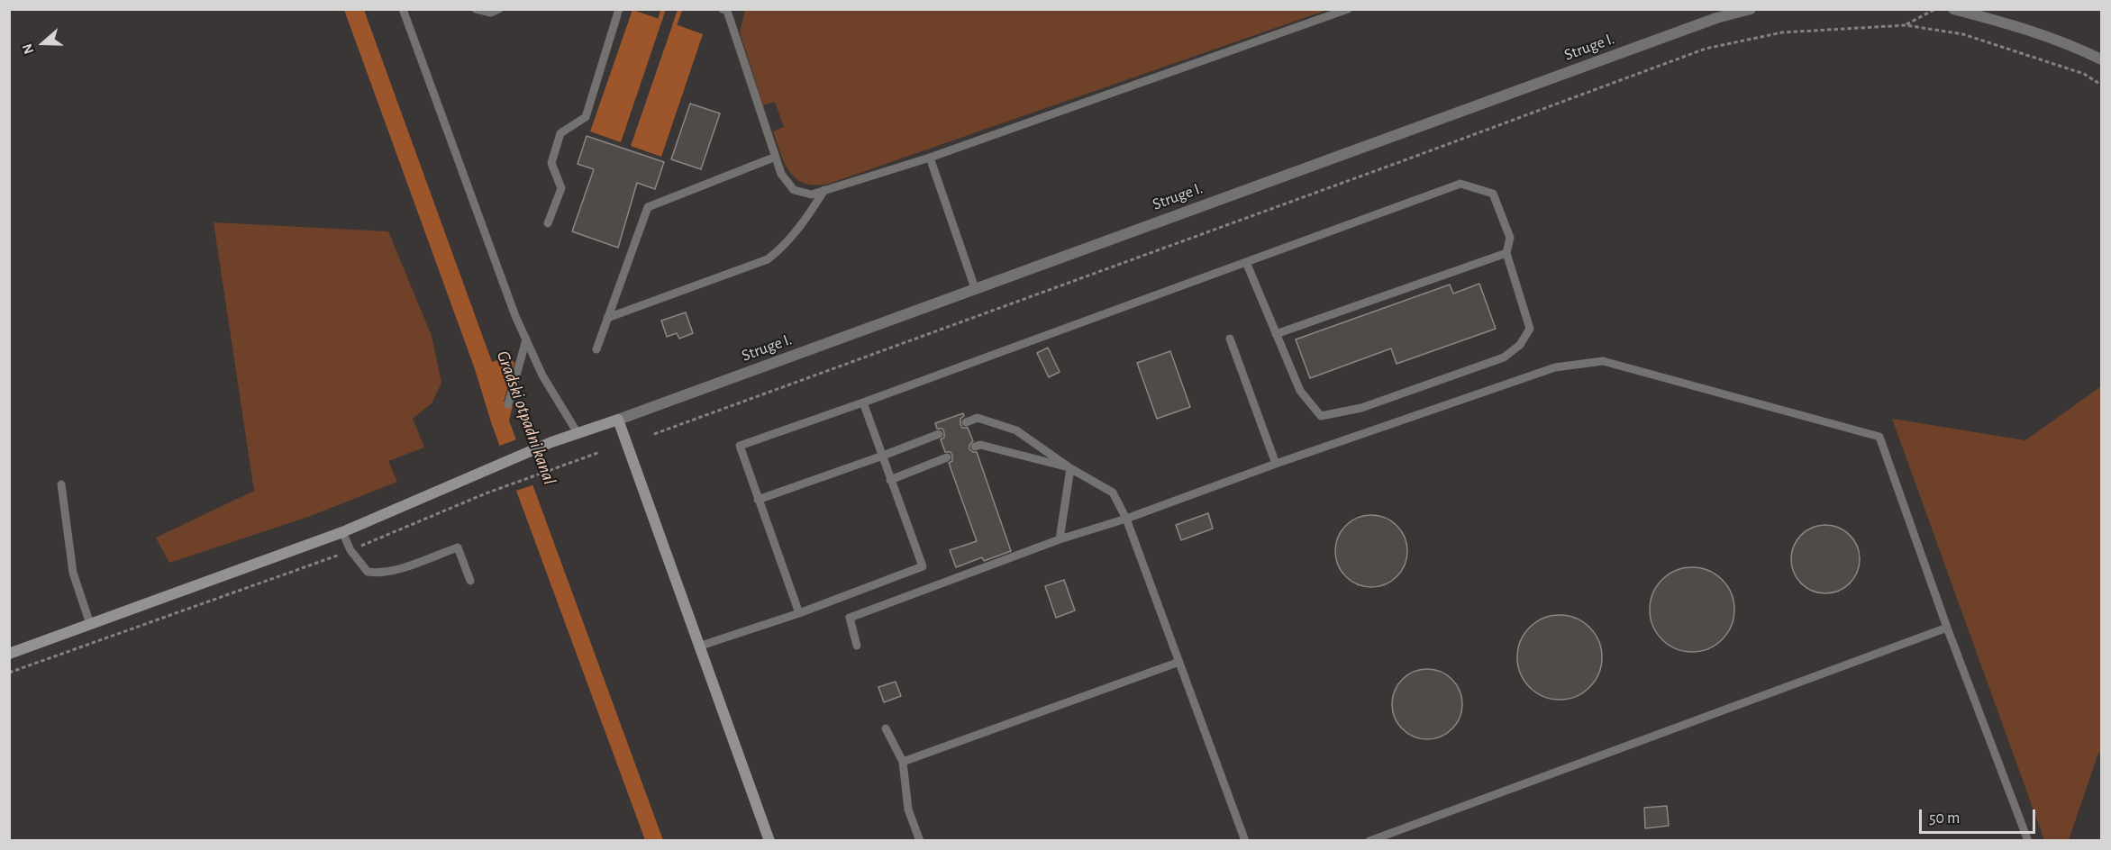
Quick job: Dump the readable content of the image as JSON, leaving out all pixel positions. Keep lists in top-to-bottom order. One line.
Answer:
{"streets":{"street":["Struge I."]},"water":["Gradski otpadni kanal"],"scale_bar":"50 m","north":"left"}
